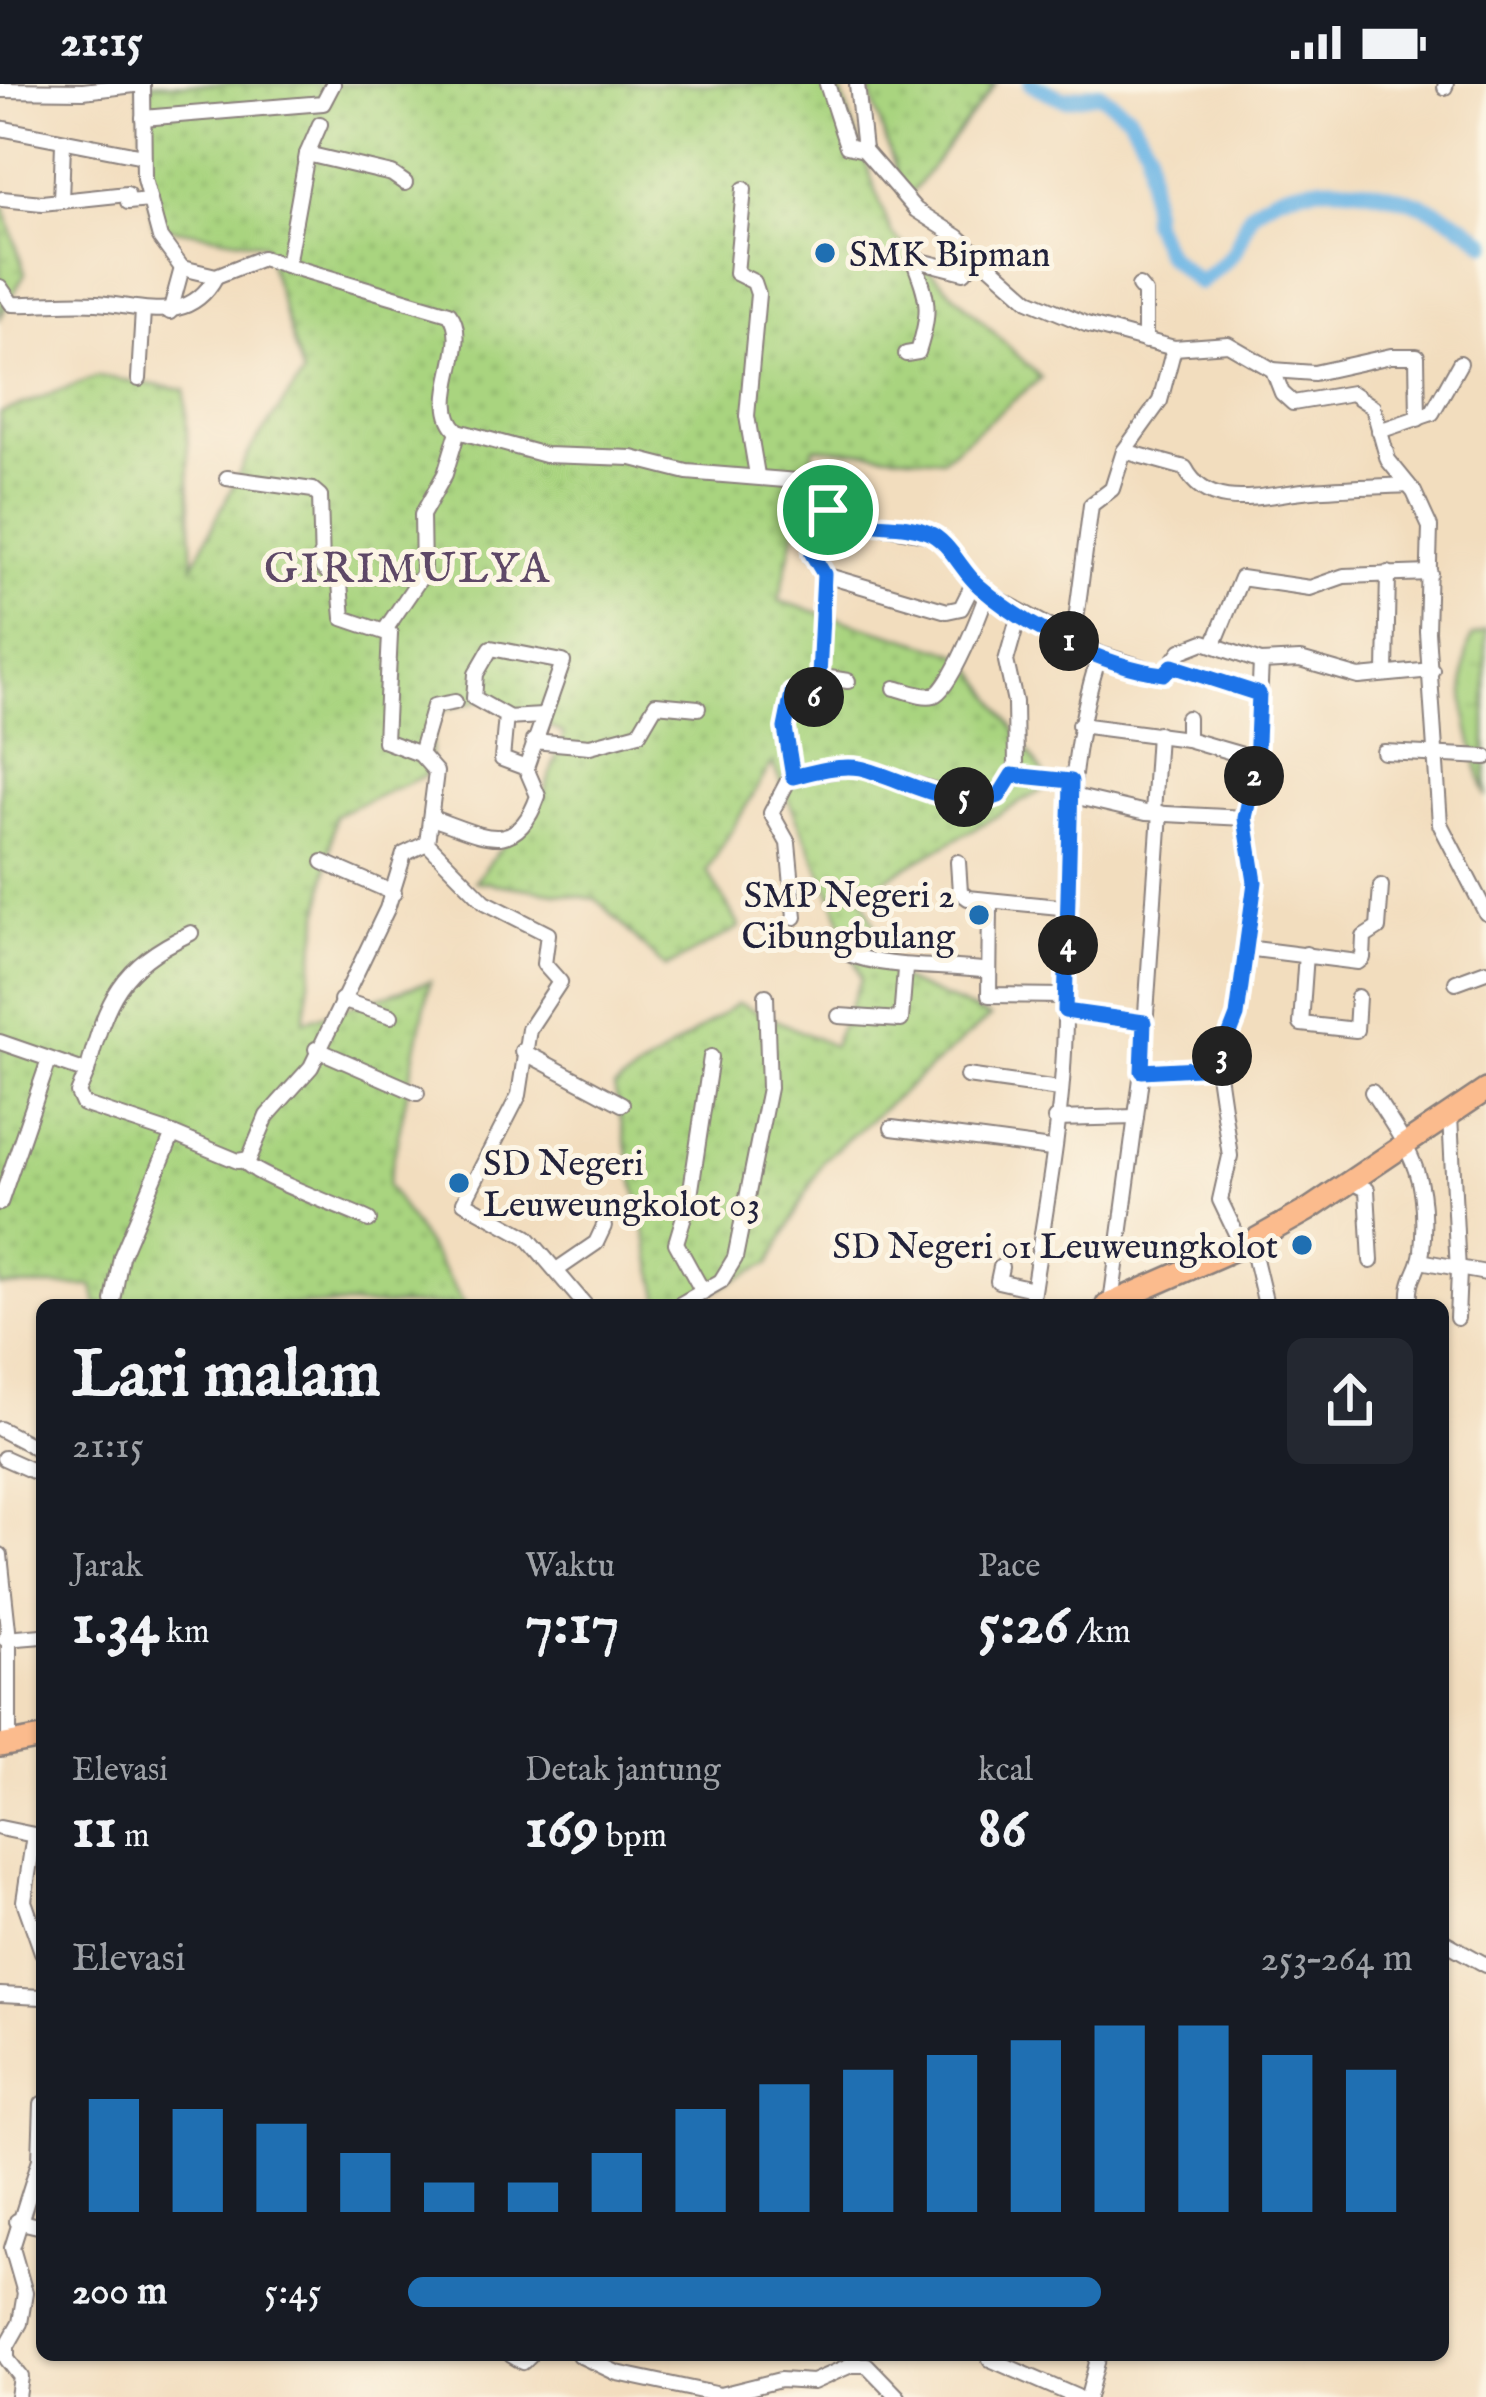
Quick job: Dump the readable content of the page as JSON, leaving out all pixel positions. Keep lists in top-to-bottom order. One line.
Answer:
{"districts":["GIRIMULYA"],"places":["SMK Bipman","SMP Negeri 2 Cibungbulang","SD Negeri Leuweungkolot 03","SD Negeri 01 Leuweungkolot"],"page":{"status":"21:15","pins":["1","6","2","5","4","3"],"heading":["Lari malam","21:15"],"stats":[["Jarak","1.34 km"],["Waktu","7:17"],["Pace","5:26 /km"],["Elevasi","11 m"],["Detak jantung","169 bpm"],["kcal","86"]],"chart":["Elevasi","253–264 m"],"list":[{"name":"200 m","note":"5:45"}]}}
